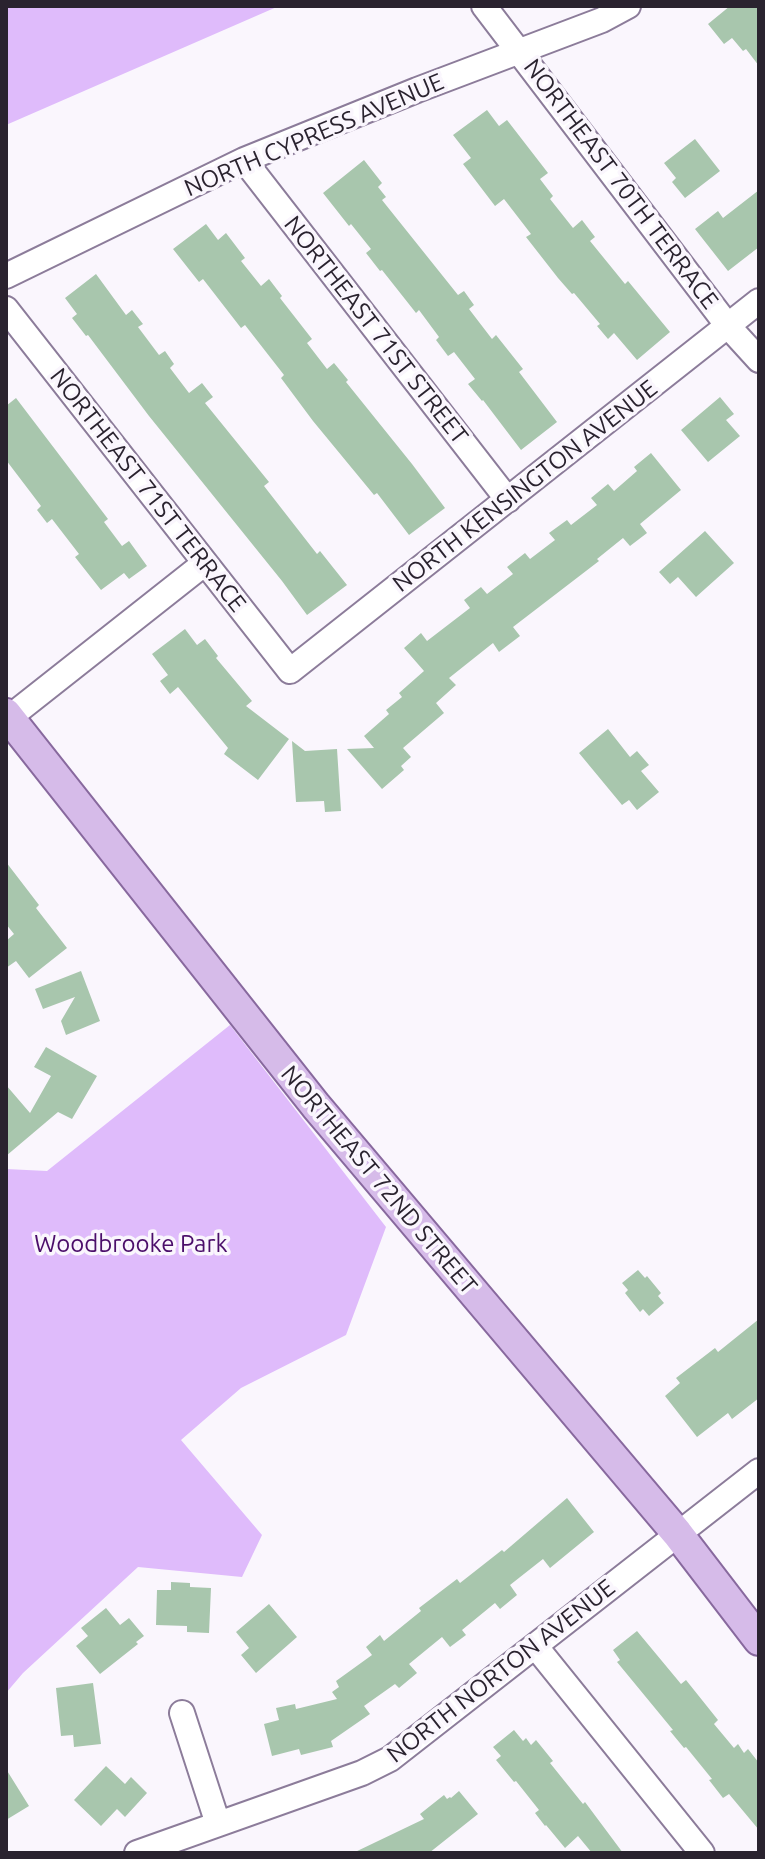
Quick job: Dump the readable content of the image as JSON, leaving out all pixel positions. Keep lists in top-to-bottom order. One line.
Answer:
{"streets":{"main road":["NORTHEAST 72ND STREET"],"street":["NORTH CYPRESS AVENUE","NORTHEAST 70TH TERRACE","NORTHEAST 71ST STREET","NORTH KENSINGTON AVENUE","NORTHEAST 71ST TERRACE","NORTH NORTON AVENUE"]},"crossings":[["NORTH CYPRESS AVENUE","NORTHEAST 70TH TERRACE"],["NORTH CYPRESS AVENUE","NORTHEAST 71ST STREET"],["NORTHEAST 70TH TERRACE","NORTH KENSINGTON AVENUE"],["NORTHEAST 71ST STREET","NORTH KENSINGTON AVENUE"],["NORTH KENSINGTON AVENUE","NORTHEAST 71ST TERRACE"],["NORTHEAST 72ND STREET","NORTH NORTON AVENUE"]],"parks":["Woodbrooke Park"]}
